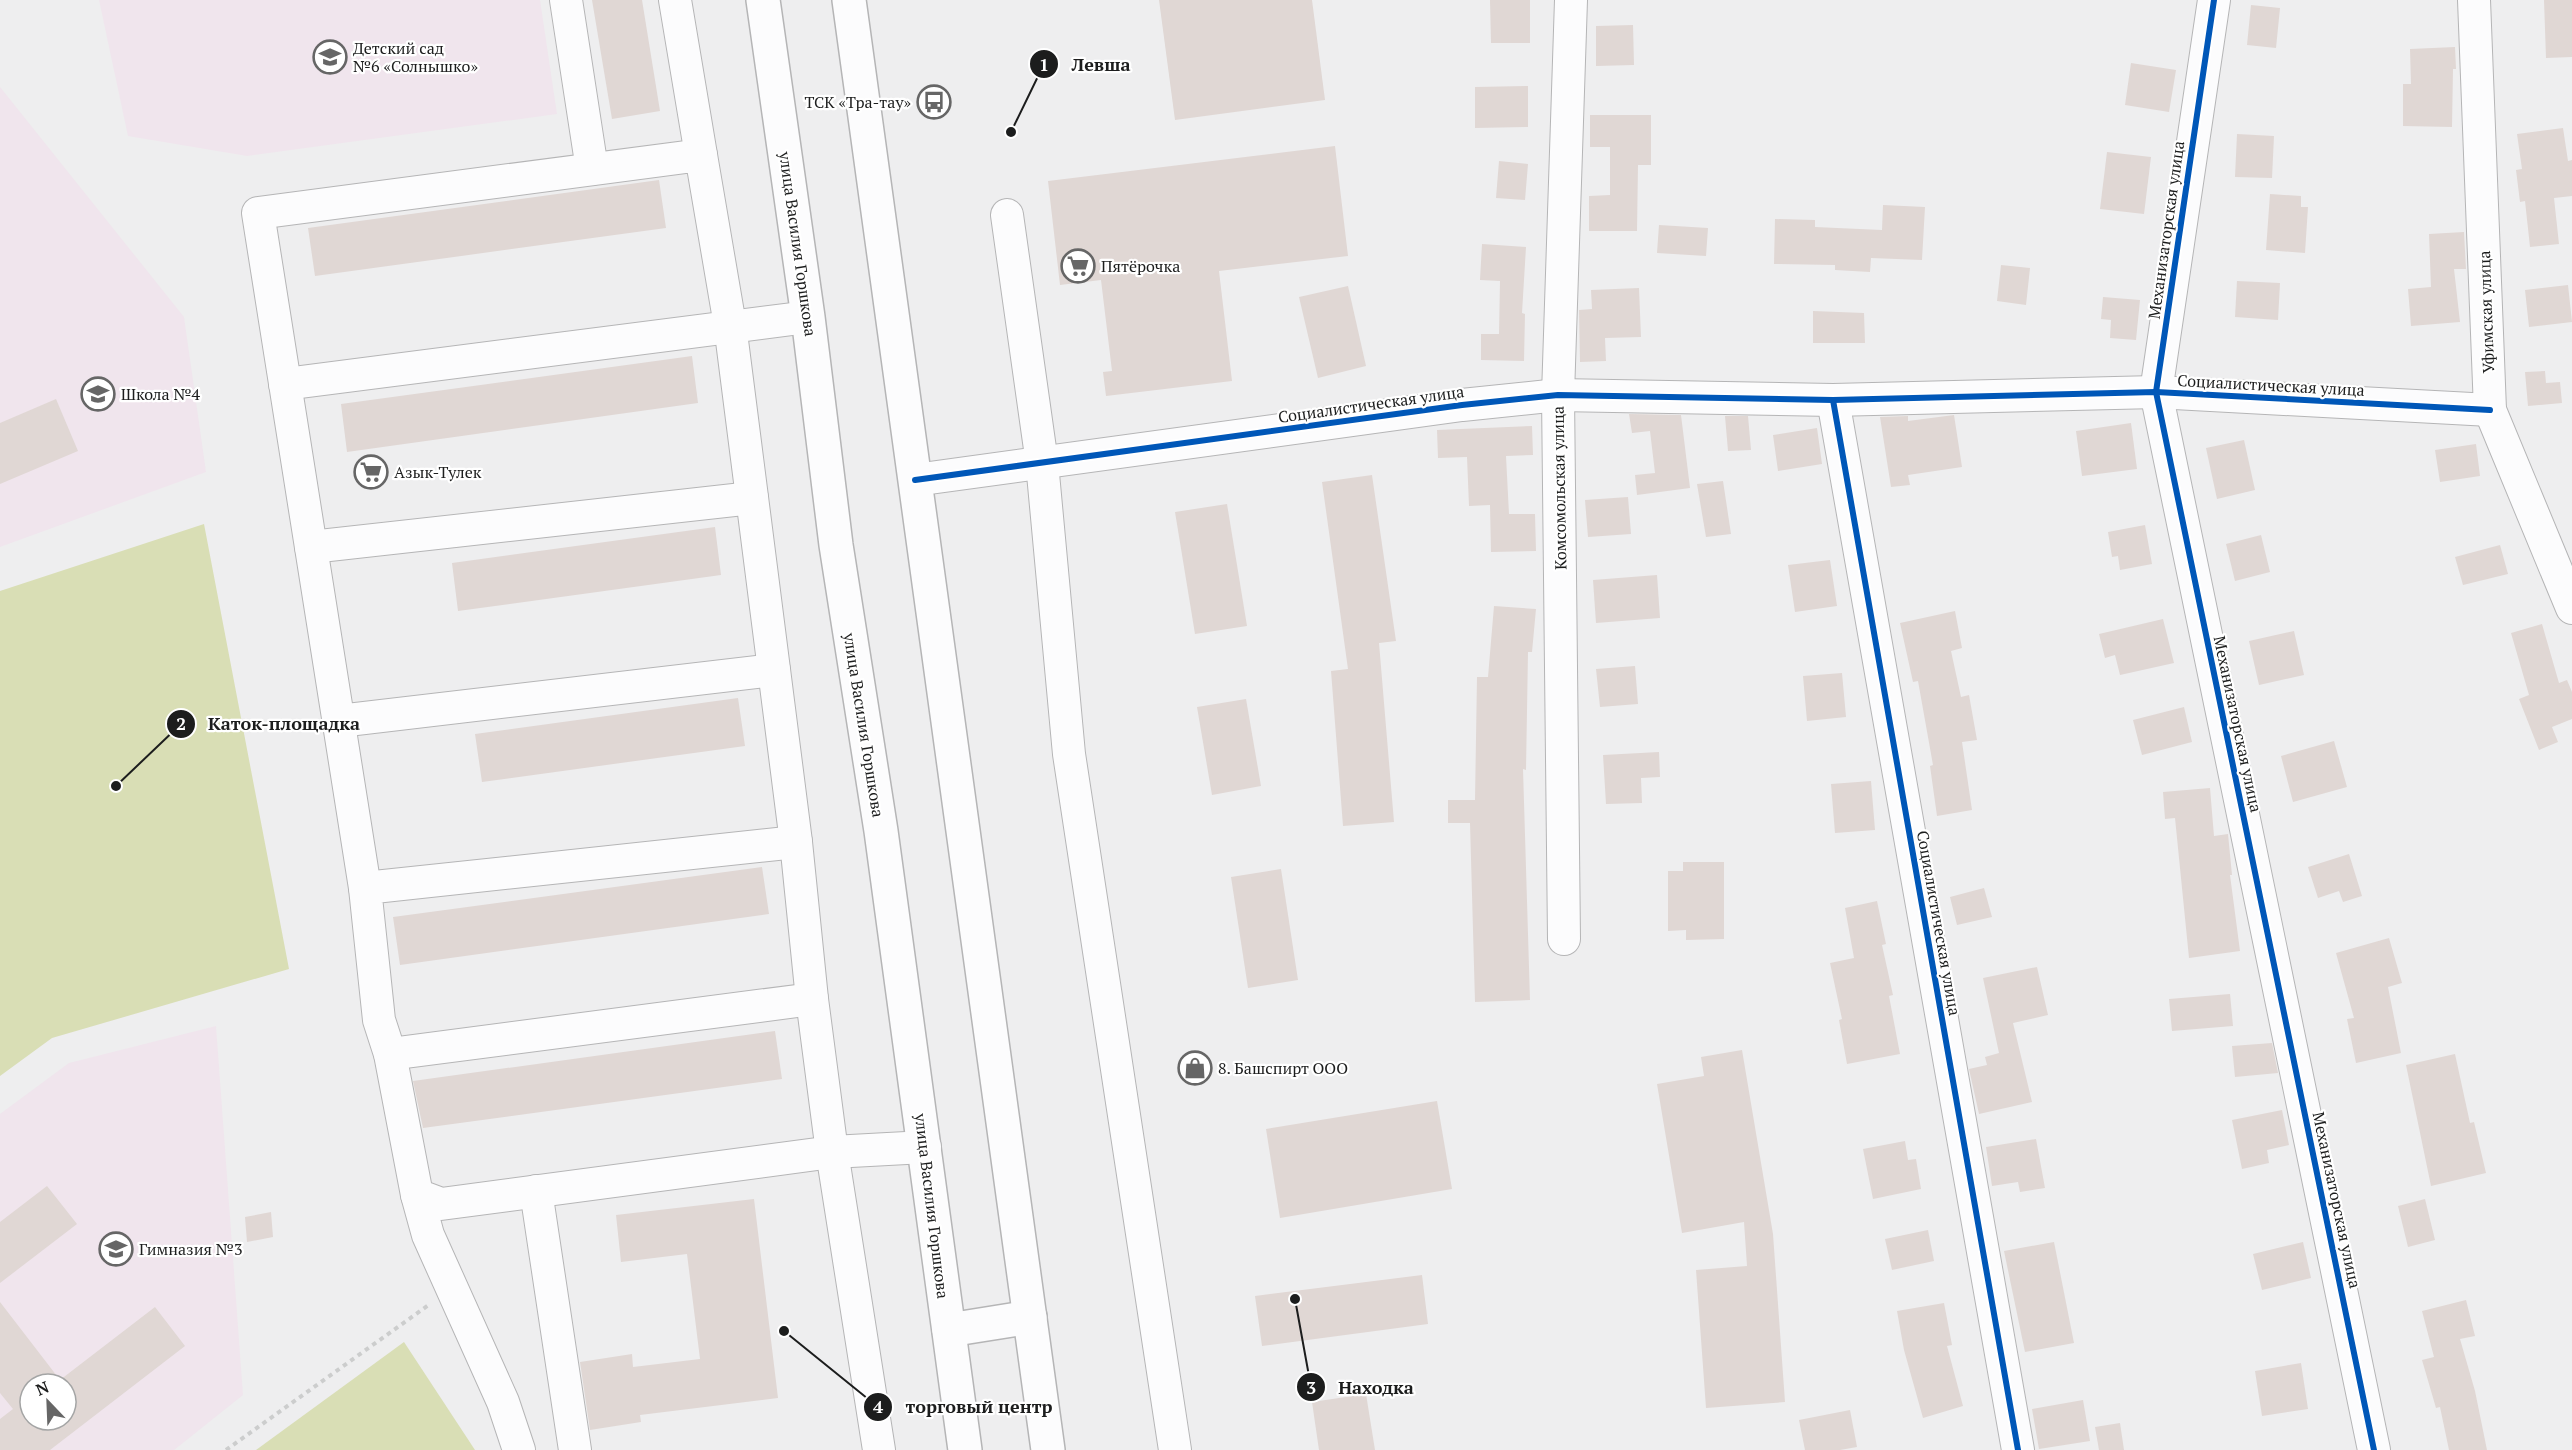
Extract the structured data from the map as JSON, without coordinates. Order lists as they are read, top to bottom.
{
  "streets": {
    "main road": ["улица Василия Горшкова"],
    "street": [
      "Механизаторская улица",
      "Уфимская улица",
      "Социалистическая улица",
      "Комсомольская улица"
    ]
  },
  "crossings": [
    ["Механизаторская улица", "Социалистическая улица"],
    ["Уфимская улица", "Социалистическая улица"],
    ["Социалистическая улица", "Комсомольская улица"]
  ],
  "places": {
    "school or university": ["Детский сад №6 «Солнышко»", "Школа №4", "Гимназия №3"],
    "bus stop": ["ТСК «Тра-тау»"],
    "other": [
      "Левша",
      "Каток-площадка",
      "Находка",
      "торговый центр"
    ],
    "supermarket": ["Пятёрочка", "Азык-Тулек"],
    "shop": ["8. Башспирт ООО"]
  },
  "north": "top left"
}
